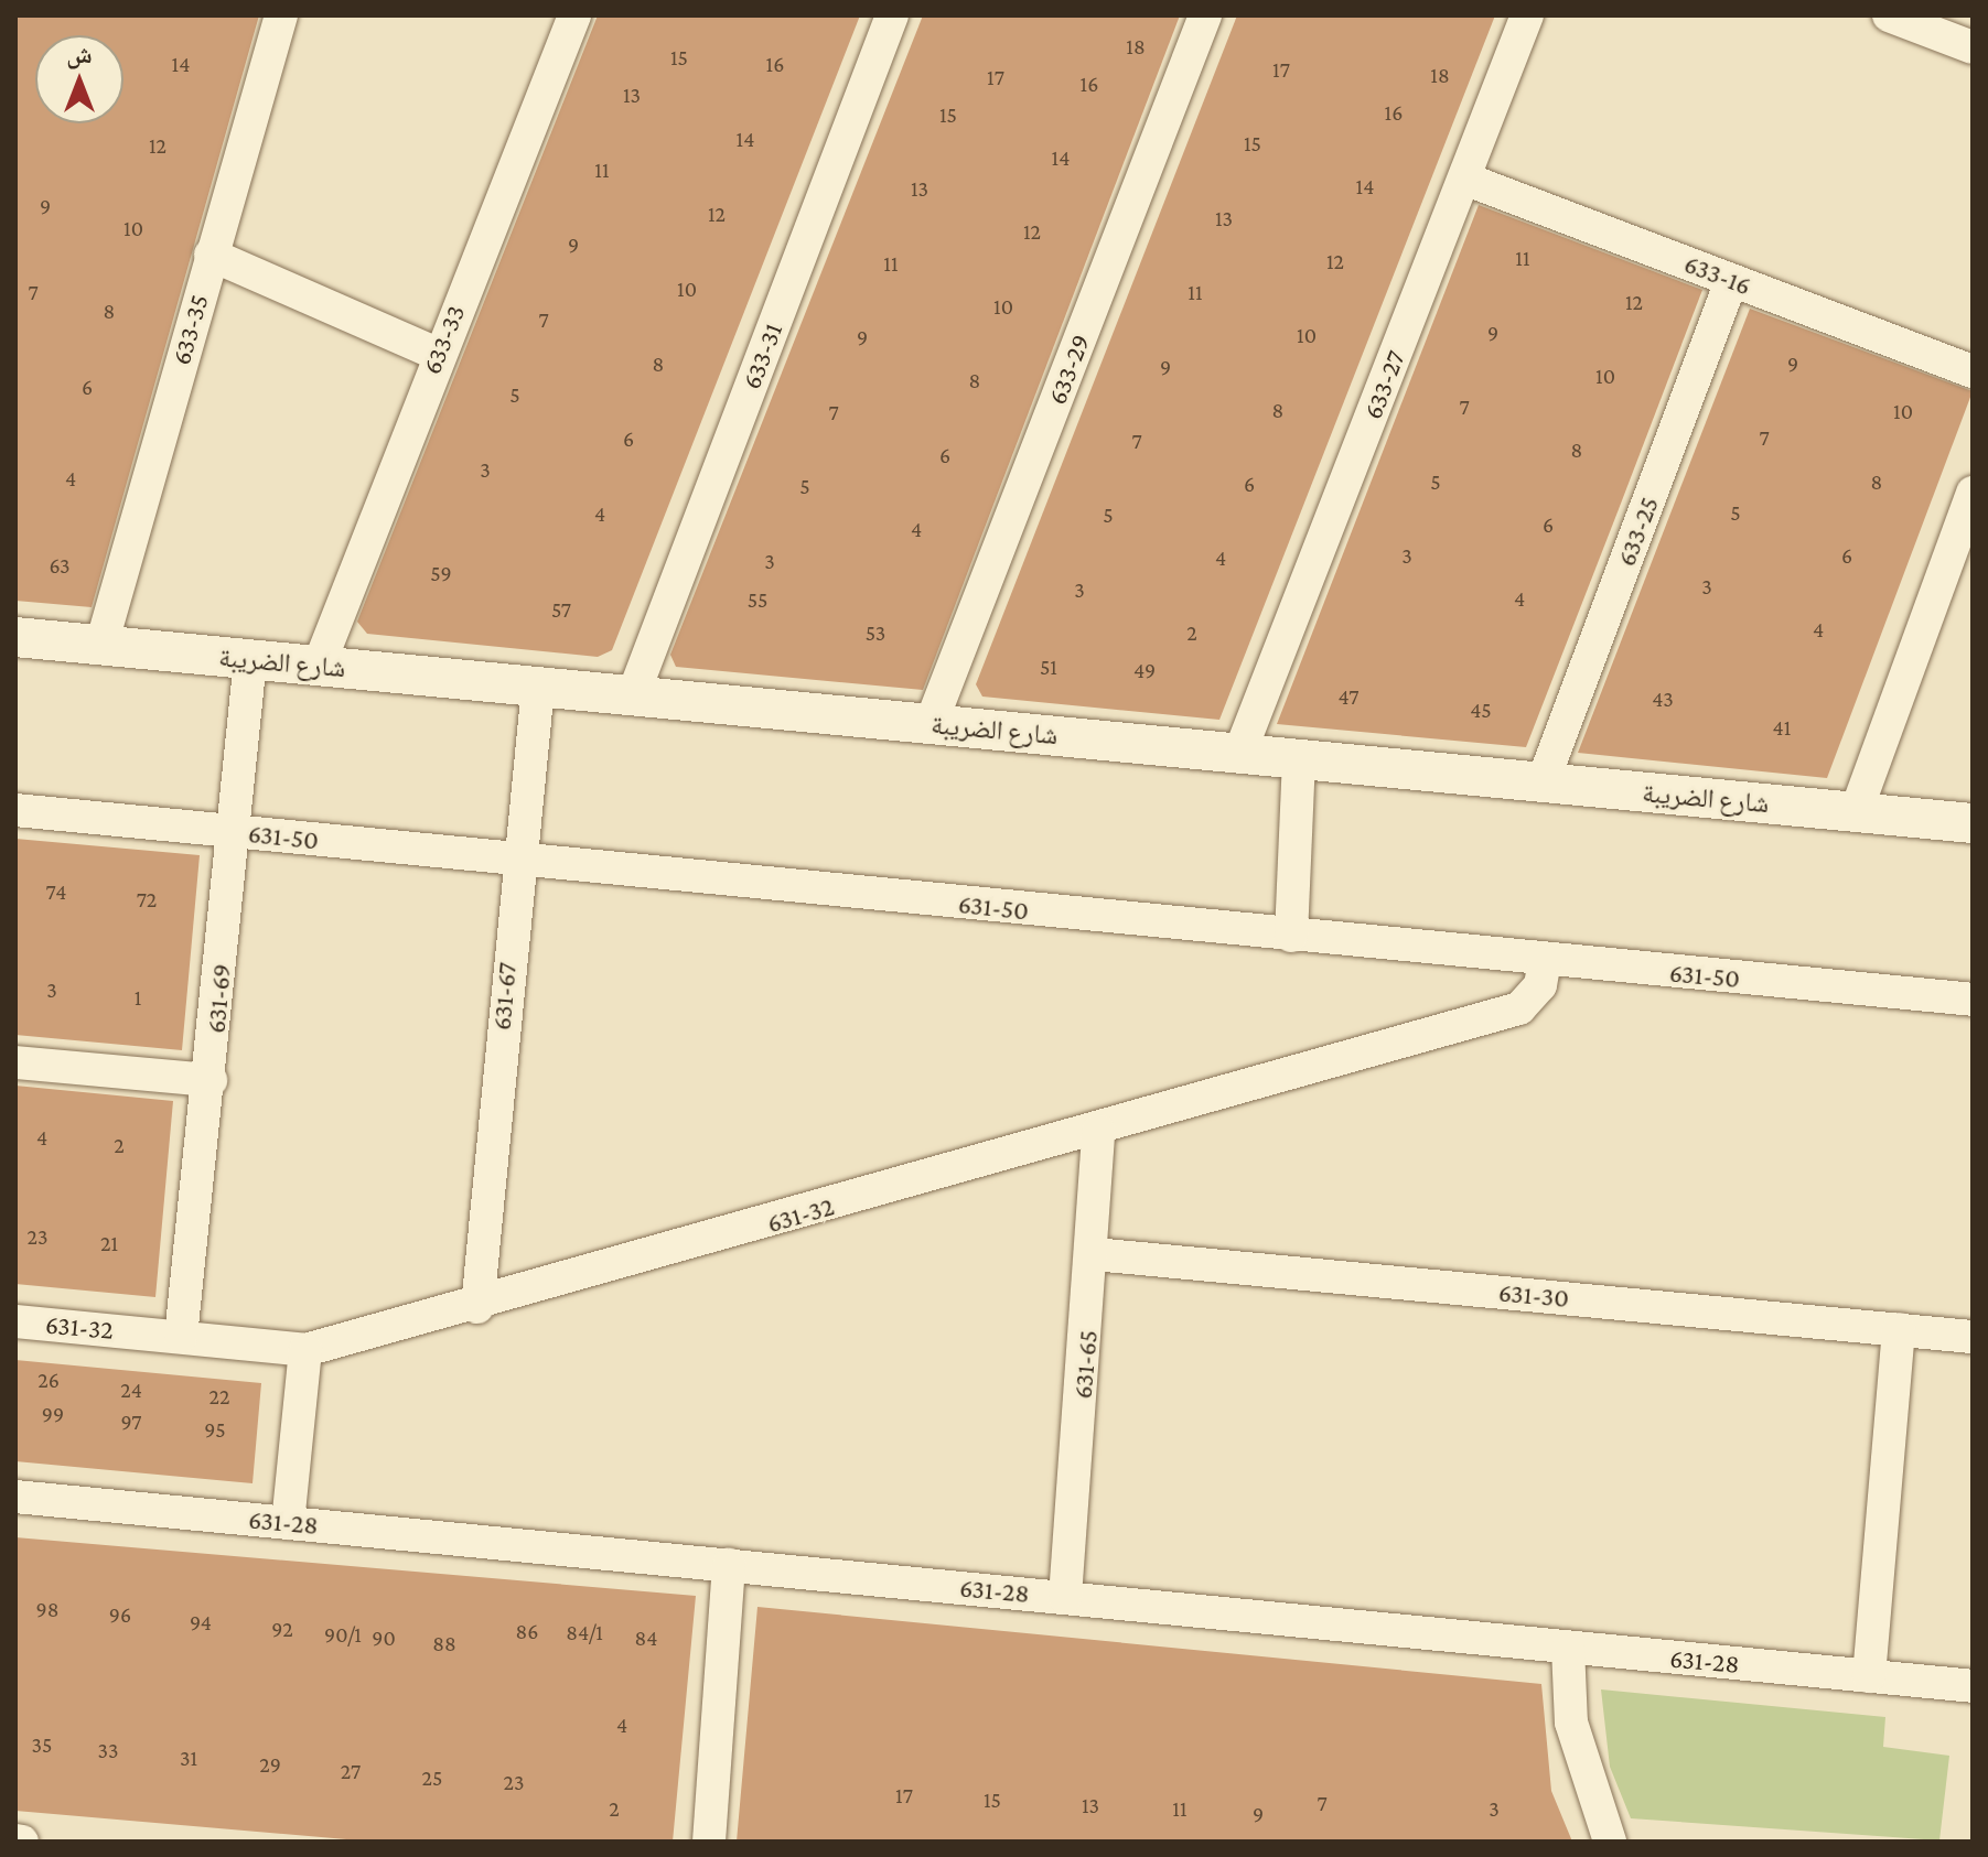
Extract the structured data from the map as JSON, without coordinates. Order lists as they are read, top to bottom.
{
  "streets": {
    "street": [
      "633-16",
      "633-35",
      "633-33",
      "633-31",
      "633-29",
      "633-27",
      "633-25",
      "شارع الضريبة",
      "631-50",
      "631-67",
      "631-69",
      "631-32",
      "631-30",
      "631-65",
      "631-28"
    ]
  },
  "crossings": [
    ["633-16", "633-27"],
    ["633-16", "633-25"],
    ["633-35", "شارع الضريبة"],
    ["633-33", "شارع الضريبة"],
    ["633-31", "شارع الضريبة"],
    ["633-29", "شارع الضريبة"],
    ["633-27", "شارع الضريبة"],
    ["633-25", "شارع الضريبة"],
    ["شارع الضريبة", "631-67"],
    ["شارع الضريبة", "631-69"],
    ["631-50", "631-67"],
    ["631-50", "631-69"],
    ["631-50", "631-32"],
    ["631-67", "631-32"],
    ["631-69", "631-32"],
    ["631-32", "631-65"],
    ["631-30", "631-65"],
    ["631-65", "631-28"]
  ],
  "house_numbers": [
    "18",
    "15",
    "14",
    "16",
    "17",
    "18",
    "17",
    "16",
    "13",
    "16",
    "15",
    "14",
    "15",
    "12",
    "14",
    "11",
    "14",
    "13",
    "9",
    "12",
    "13",
    "10",
    "12",
    "9",
    "11",
    "12",
    "11",
    "10",
    "7",
    "11",
    "12",
    "10",
    "8",
    "7",
    "9",
    "10",
    "9",
    "8",
    "9",
    "9",
    "10",
    "8",
    "6",
    "5",
    "7",
    "8",
    "10",
    "7",
    "7",
    "6",
    "7",
    "8",
    "6",
    "3",
    "4",
    "5",
    "8",
    "6",
    "5",
    "5",
    "4",
    "5",
    "6",
    "4",
    "3",
    "6",
    "4",
    "3",
    "63",
    "59",
    "3",
    "3",
    "4",
    "55",
    "57",
    "4",
    "53",
    "2",
    "51",
    "49",
    "47",
    "43",
    "45",
    "41",
    "74",
    "72",
    "3",
    "1",
    "4",
    "2",
    "23",
    "21",
    "26",
    "24",
    "22",
    "99",
    "97",
    "95",
    "98",
    "96",
    "94",
    "92",
    "86",
    "84/1",
    "90/1",
    "90",
    "84",
    "88",
    "4",
    "35",
    "33",
    "31",
    "29",
    "27",
    "25",
    "23",
    "17",
    "15",
    "7",
    "13",
    "2",
    "11",
    "3",
    "9"
  ],
  "north": "top"
}
